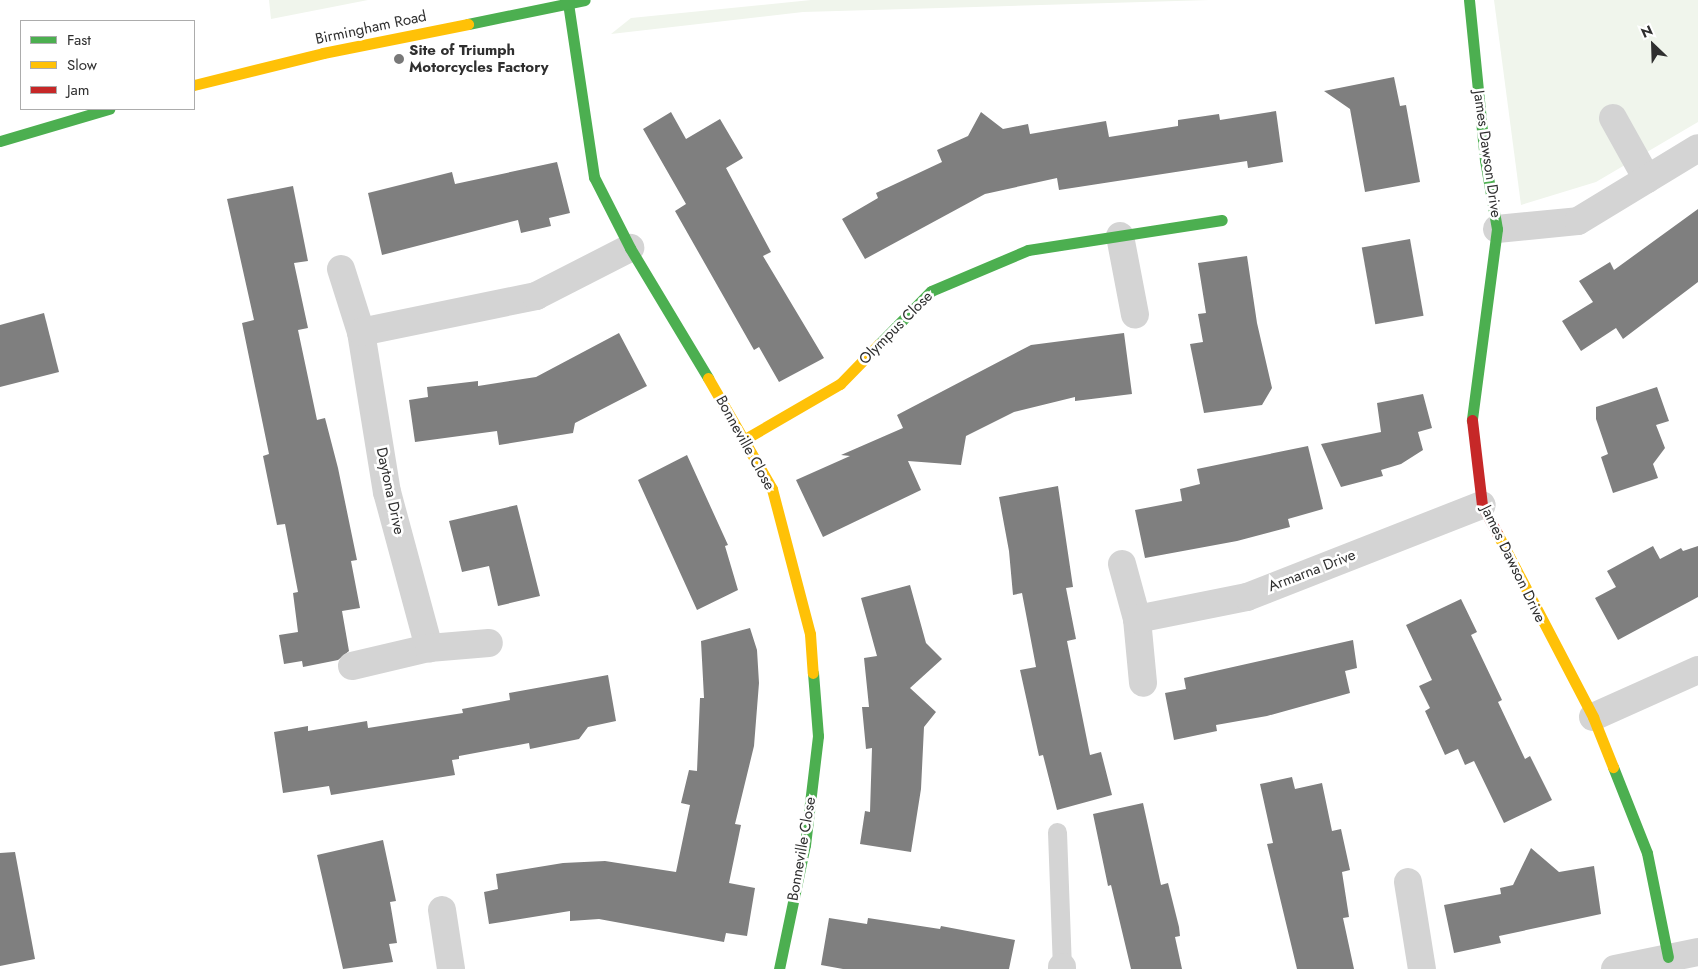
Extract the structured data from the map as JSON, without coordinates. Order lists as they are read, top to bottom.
{
  "streets": {
    "street": [
      "Birmingham Road",
      "James Dawson Drive",
      "Olympus Close",
      "Bonneville Close",
      "Daytona Drive",
      "Armarna Drive"
    ]
  },
  "crossings": [
    ["Birmingham Road", "Bonneville Close"],
    ["James Dawson Drive", "Armarna Drive"],
    ["Olympus Close", "Bonneville Close"]
  ],
  "places": ["Site of Triumph Motorcycles Factory"],
  "legend": ["Fast", "Slow", "Jam"],
  "north": "top left"
}
